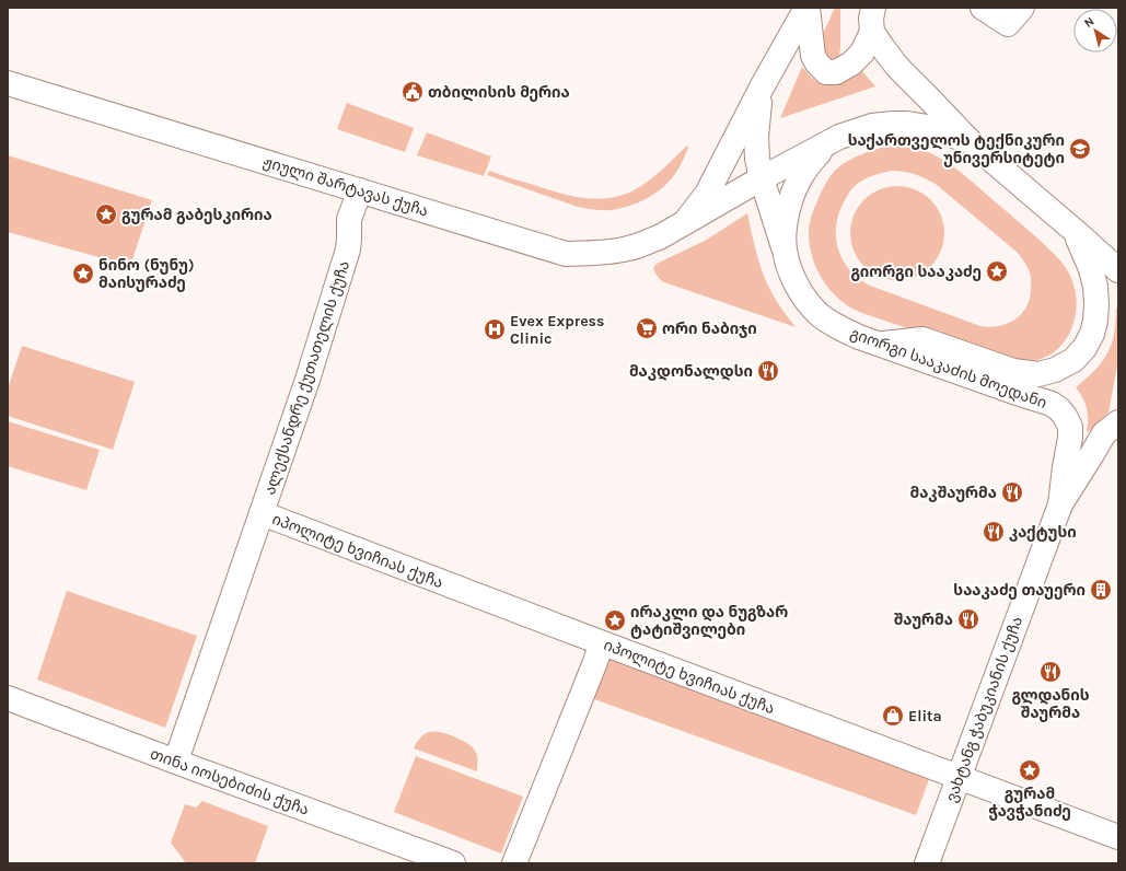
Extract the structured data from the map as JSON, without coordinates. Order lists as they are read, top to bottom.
{
  "streets": {
    "main road": [
      "ჟიული შარტავას ქუჩა",
      "გიორგი სააკაძის მოედანი",
      "ალექსანდრე ქუთათელის ქუჩა",
      "იპოლიტე ხვიჩიას ქუჩა",
      "ვახტანგ ჭაბუკიანის ქუჩა",
      "თინა იოსებიძის ქუჩა"
    ]
  },
  "crossings": [
    ["ჟიული შარტავას ქუჩა", "გიორგი სააკაძის მოედანი"],
    ["ჟიული შარტავას ქუჩა", "ალექსანდრე ქუთათელის ქუჩა"],
    ["გიორგი სააკაძის მოედანი", "ვახტანგ ჭაბუკიანის ქუჩა"],
    ["ალექსანდრე ქუთათელის ქუჩა", "იპოლიტე ხვიჩიას ქუჩა"],
    ["ალექსანდრე ქუთათელის ქუჩა", "თინა იოსებიძის ქუჩა"],
    ["იპოლიტე ხვიჩიას ქუჩა", "ვახტანგ ჭაბუკიანის ქუჩა"]
  ],
  "places": {
    "public building": ["თბილისის მერია"],
    "school or university": ["საქართველოს ტექნიკური უნივერსიტეტი"],
    "place": [
      "გურამ გაბესკირია",
      "გიორგი სააკაძე",
      "ნინო (ნუნუ) მაისურაძე",
      "ირაკლი და ნუგზარ ტატიშვილები",
      "გურამ ჭავჭანიძე"
    ],
    "supermarket": ["ორი ნაბიჯი"],
    "hospital": ["Evex Express Clinic"],
    "restaurant": [
      "მაკდონალდსი",
      "მაკშაურმა",
      "კაქტუსი",
      "შაურმა",
      "გლდანის შაურმა"
    ],
    "building": ["სააკაძე თაუერი"],
    "shop": ["Elita"]
  },
  "north": "top left"
}
